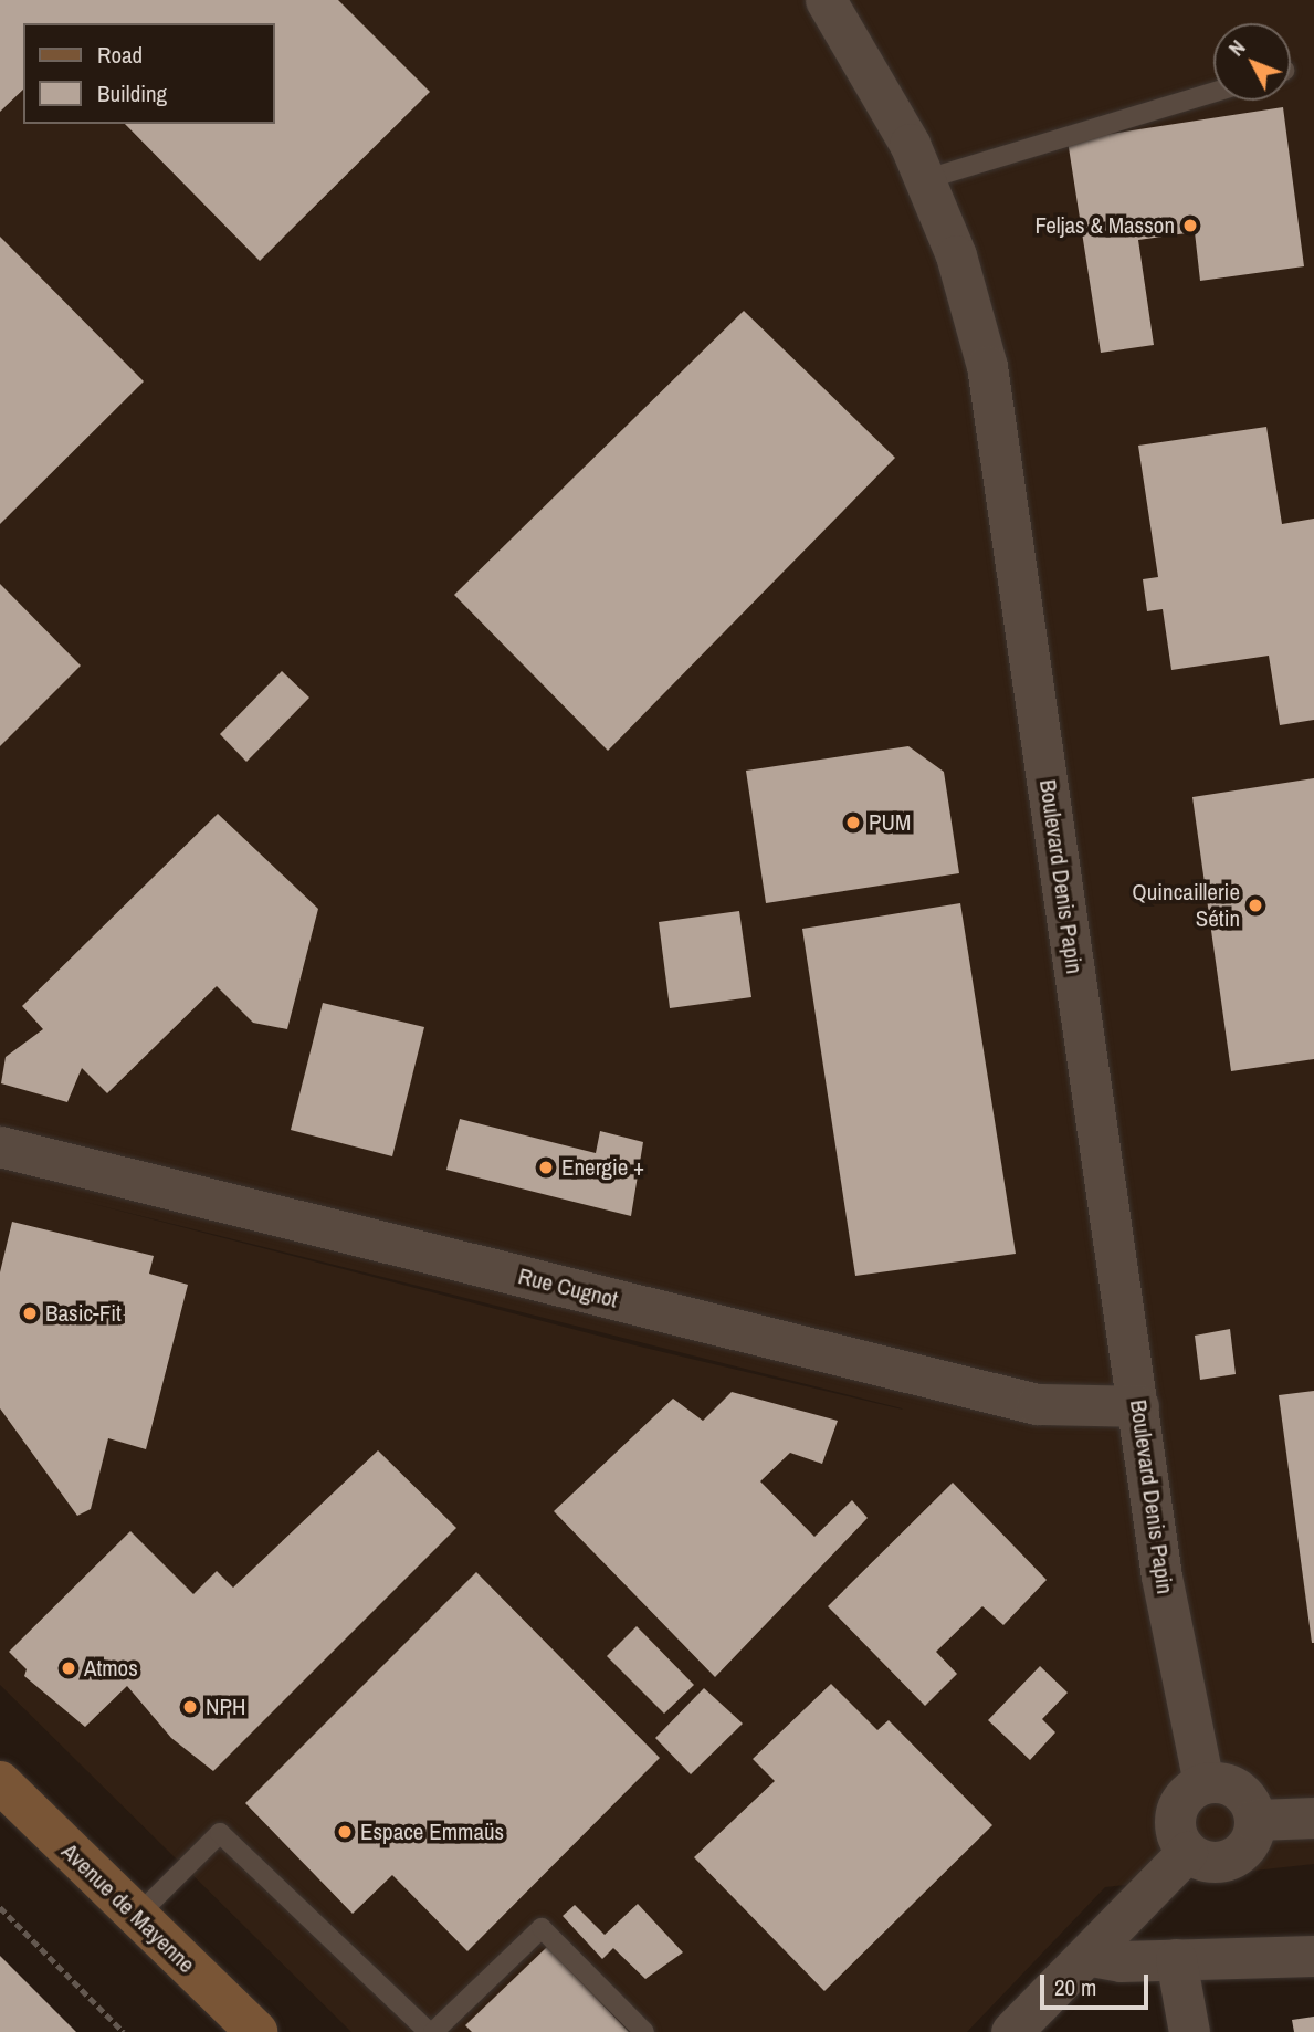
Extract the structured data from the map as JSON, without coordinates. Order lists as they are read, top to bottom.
{
  "streets": {
    "main road": ["Avenue de Mayenne"],
    "street": ["Boulevard Denis Papin", "Rue Cugnot"]
  },
  "crossings": [
    ["Boulevard Denis Papin", "Rue Cugnot"]
  ],
  "places": [
    "Feljas & Masson",
    "PUM",
    "Quincaillerie Sétin",
    "Energie +",
    "Basic-Fit",
    "Atmos",
    "NPH",
    "Espace Emmaüs"
  ],
  "legend": ["Road", "Building"],
  "scale_bar": "20 m",
  "north": "top left"
}
